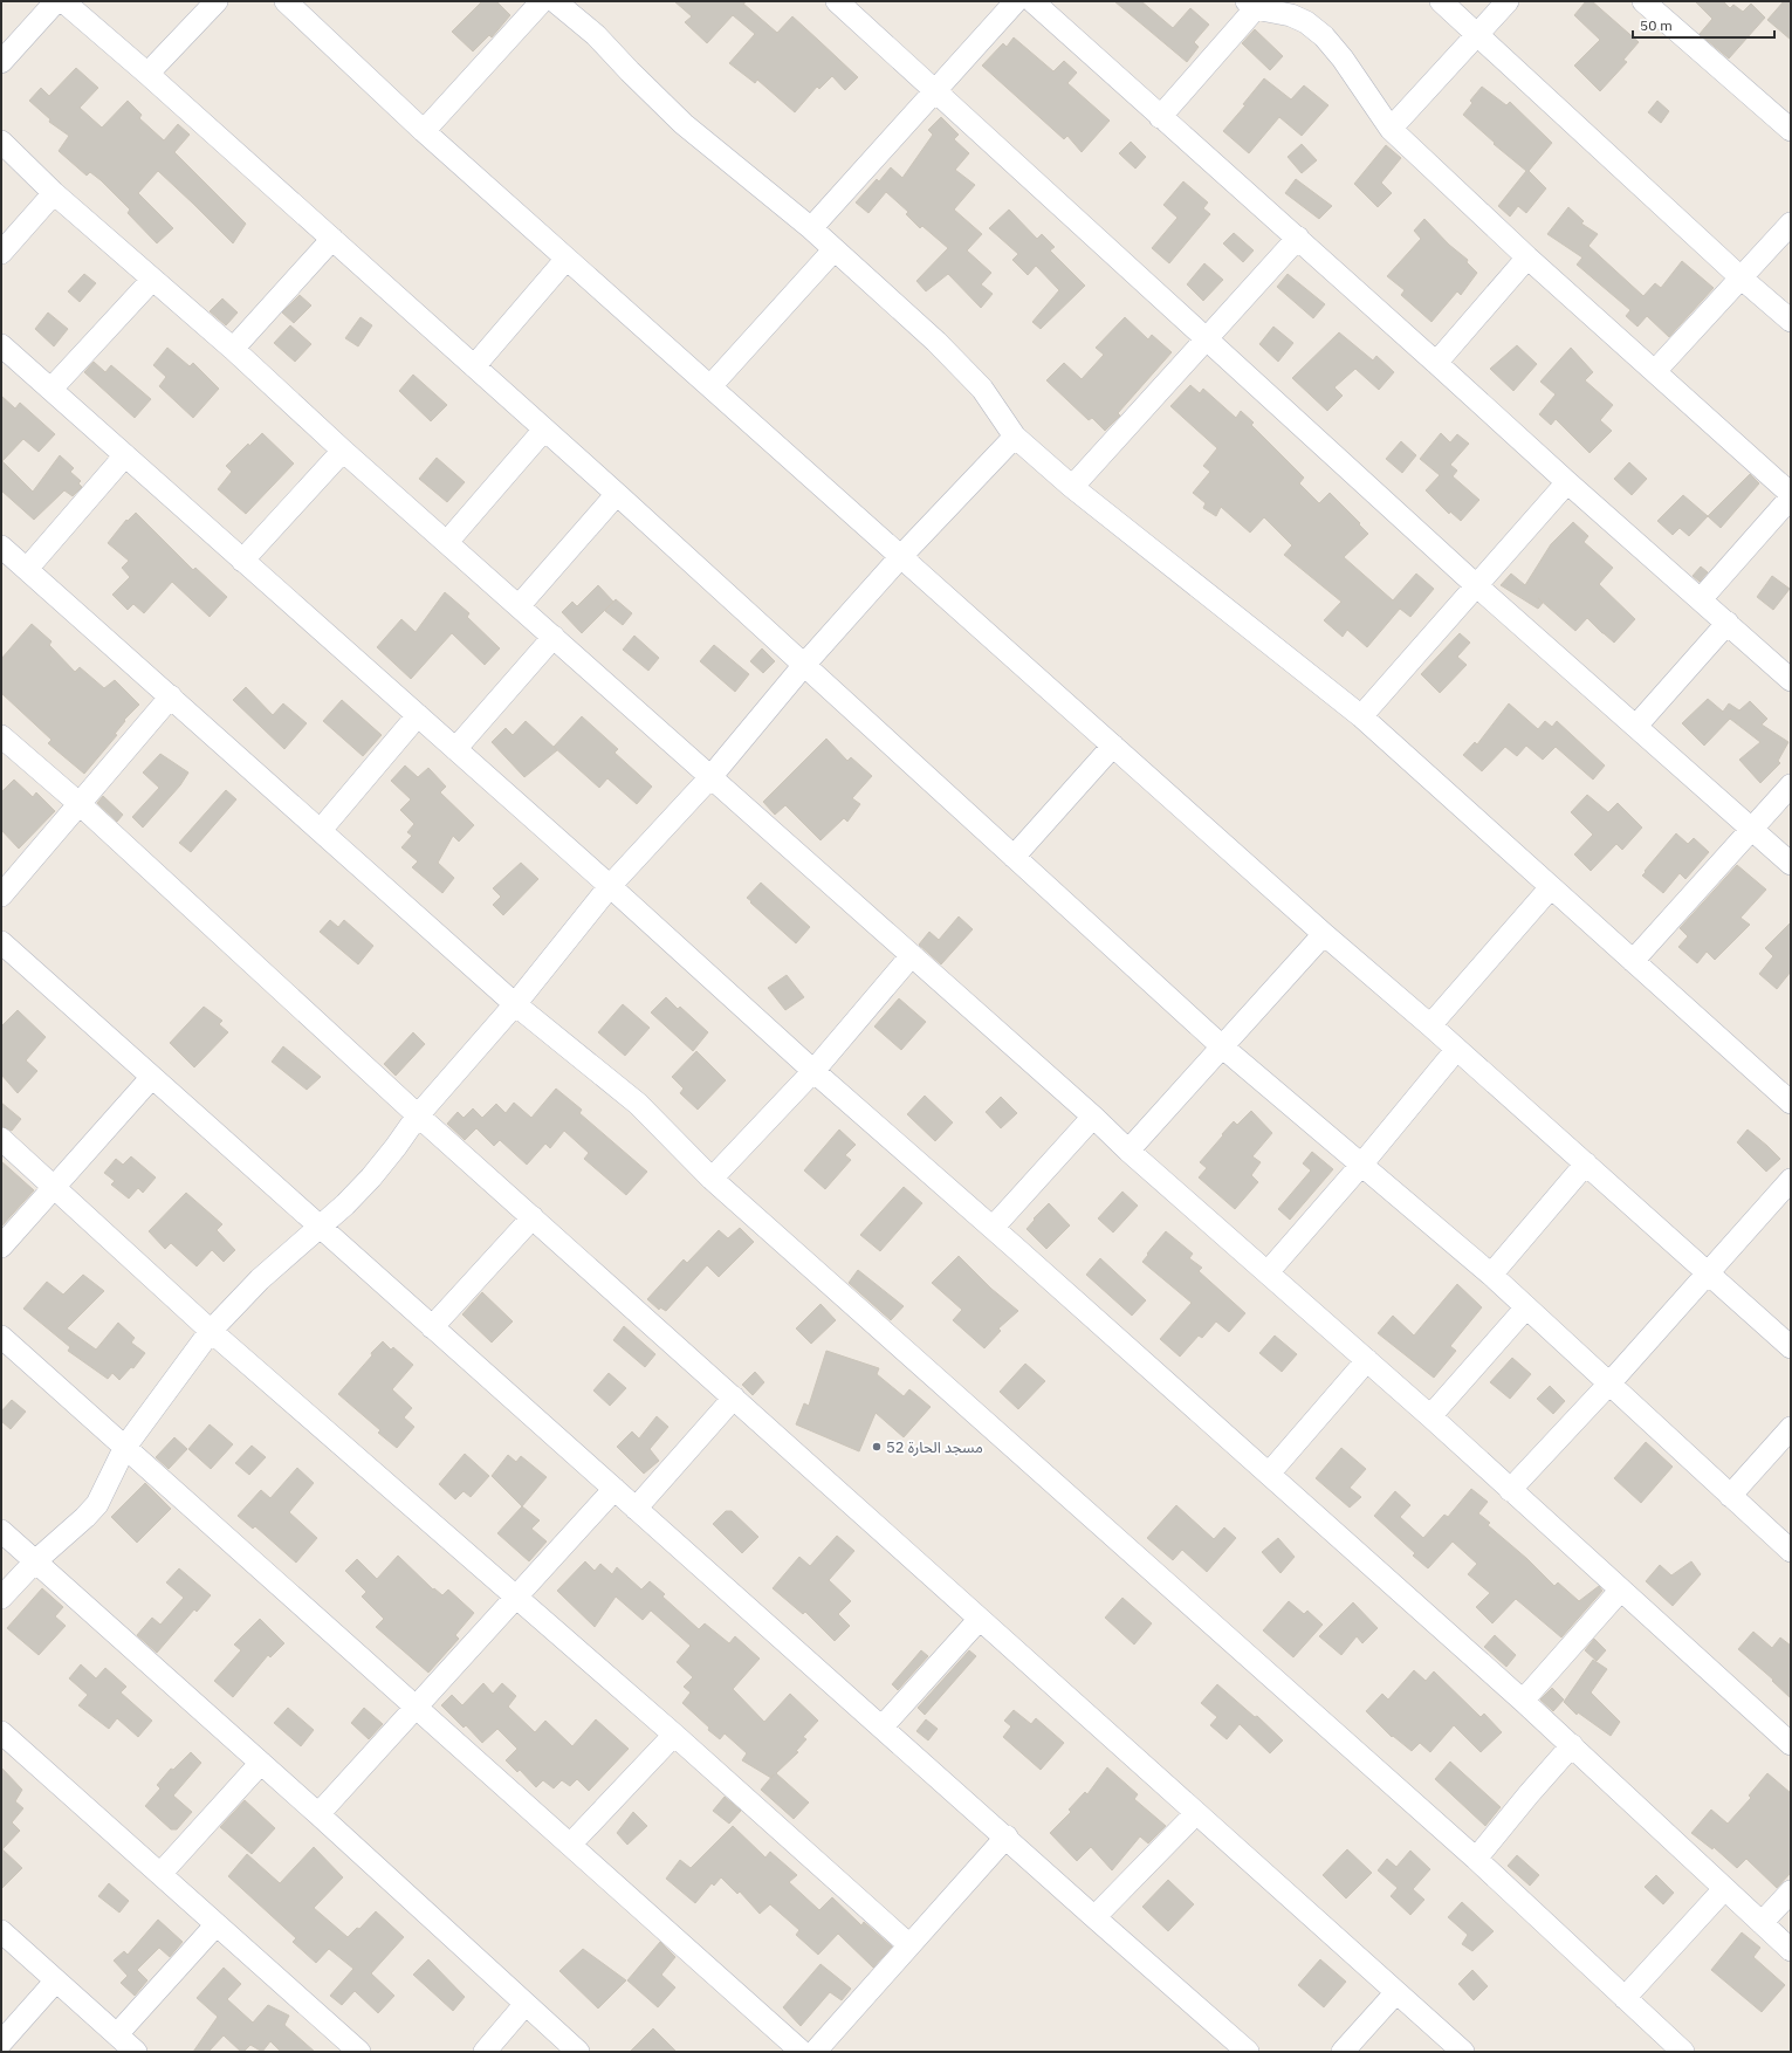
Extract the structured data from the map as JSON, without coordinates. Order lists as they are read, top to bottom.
{
  "places": ["مسجد الحارة 52"],
  "scale_bar": "50 m"
}
